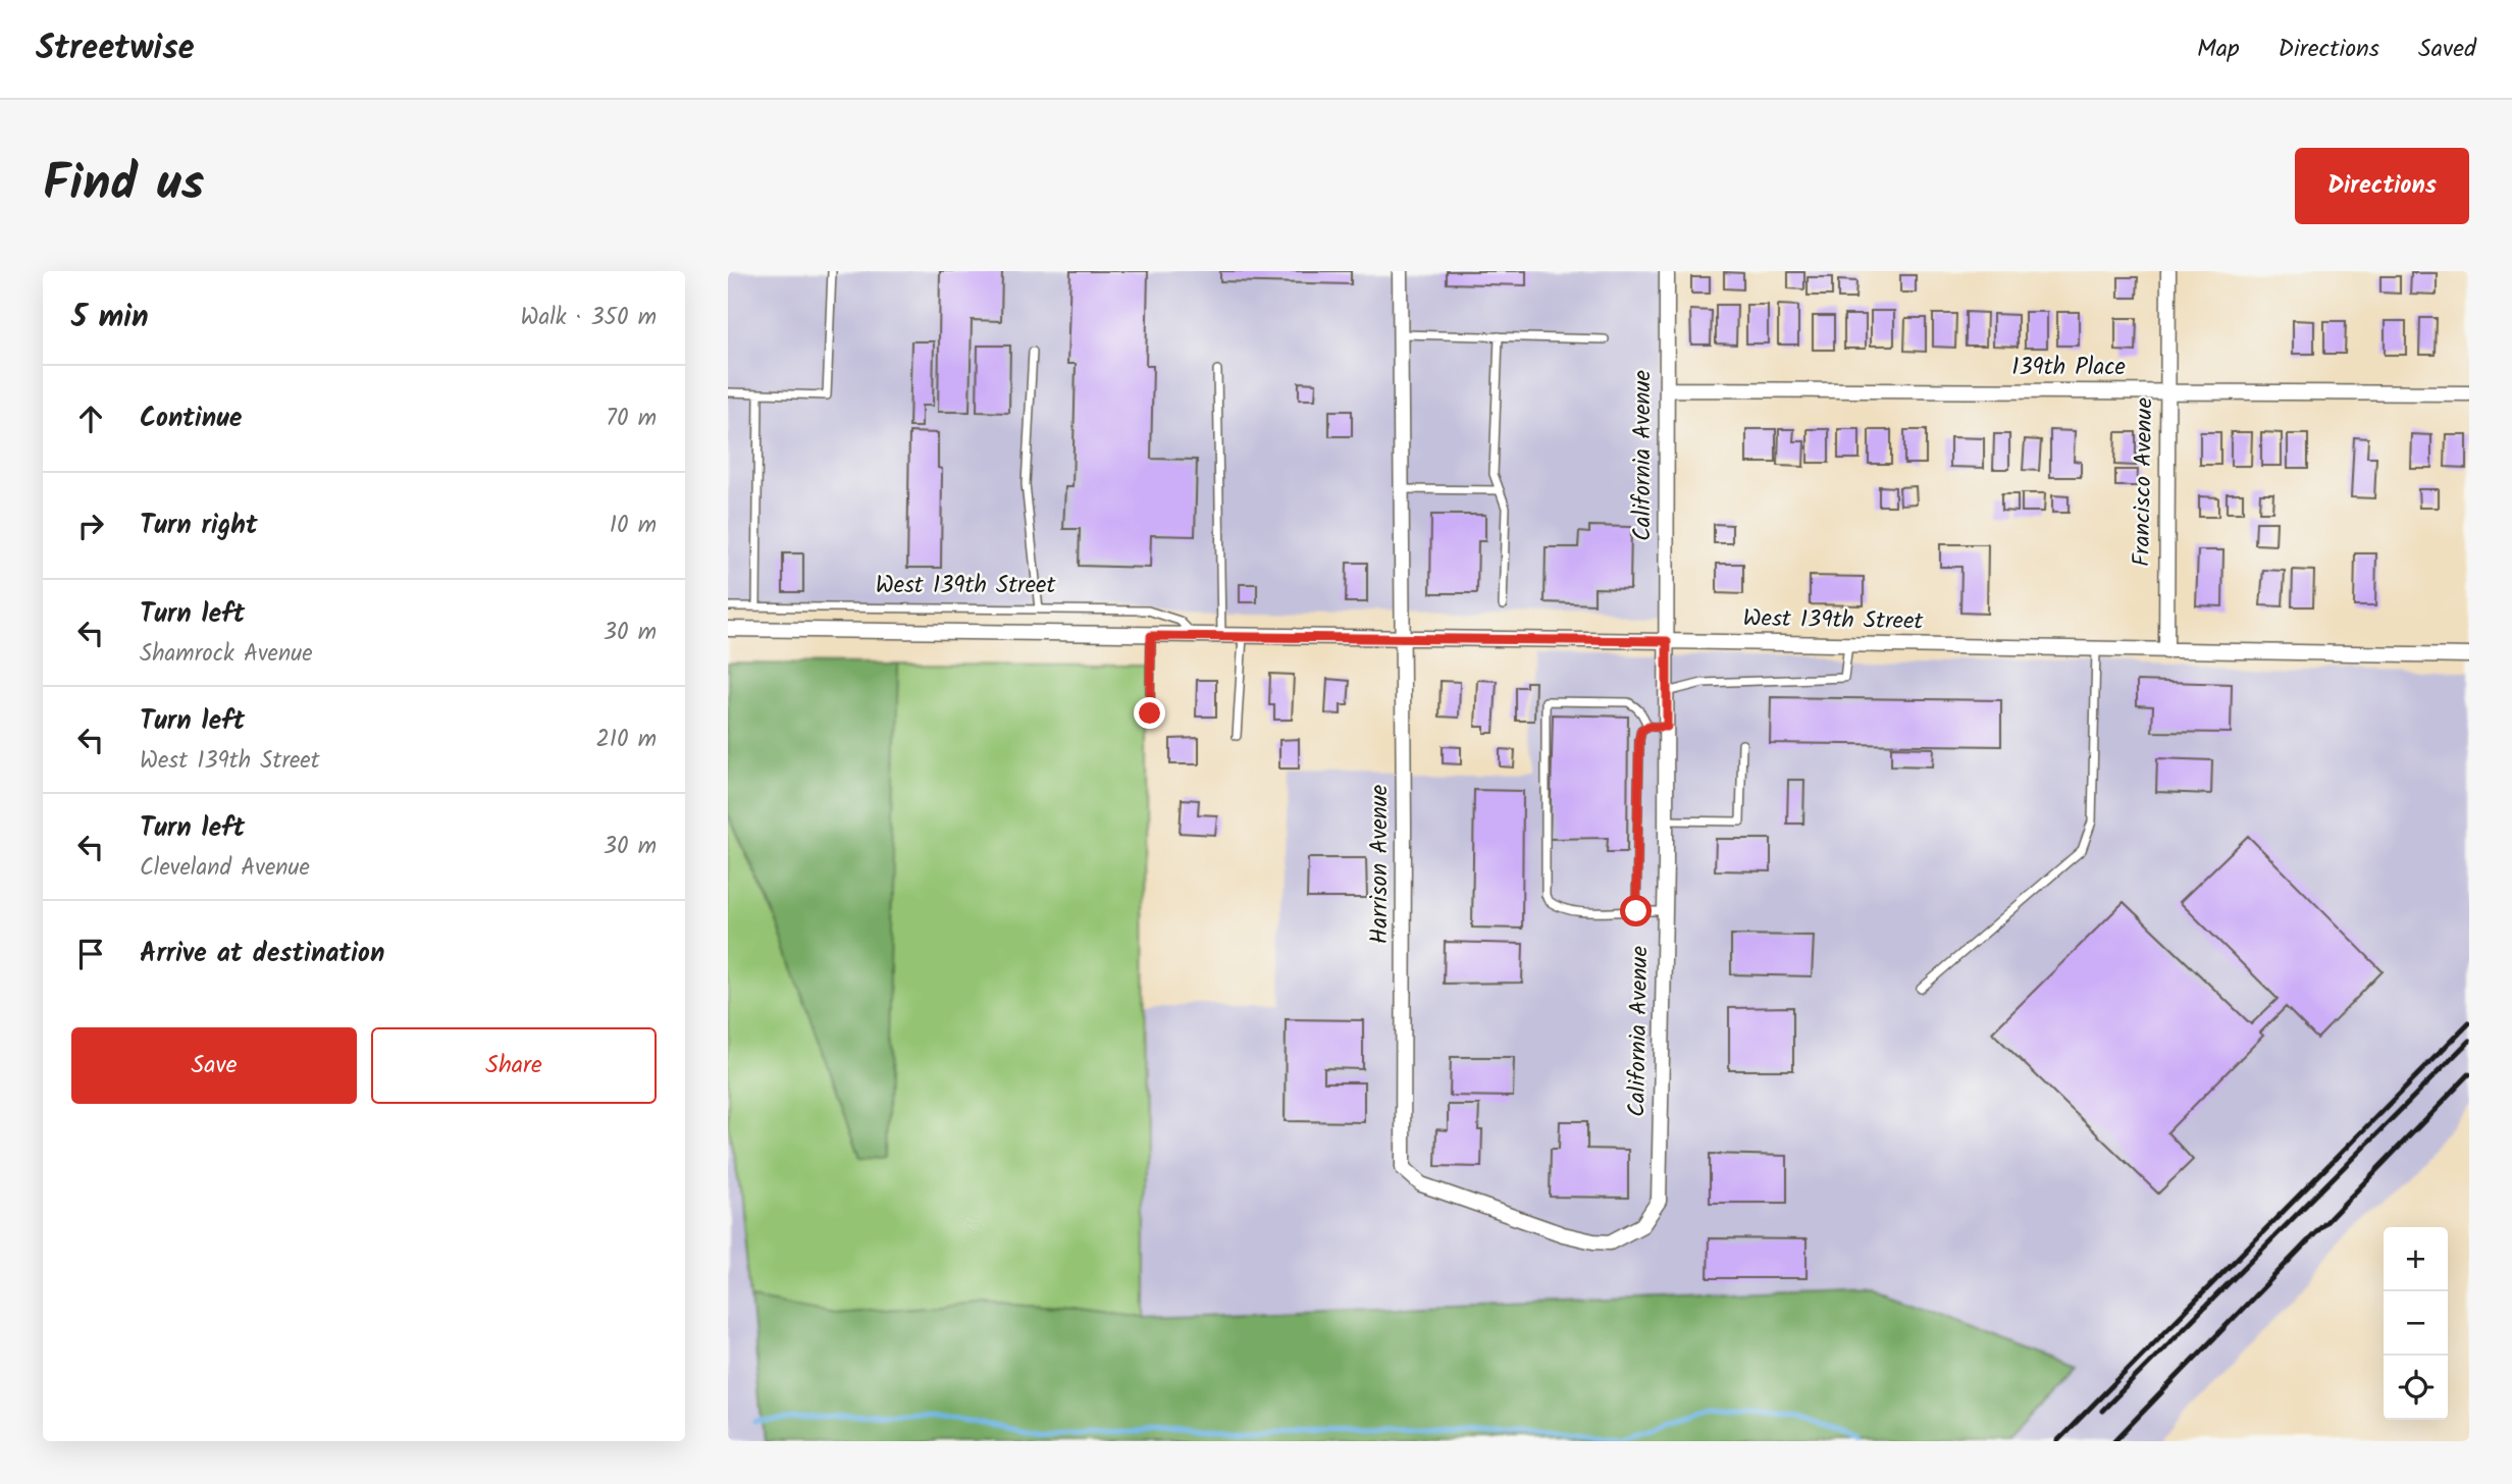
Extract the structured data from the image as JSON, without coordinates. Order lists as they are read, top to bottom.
{
  "streets": {
    "street": [
      "139th Place",
      "California Avenue",
      "Francisco Avenue",
      "West 139th Street",
      "Harrison Avenue"
    ]
  },
  "crossings": [
    ["139th Place", "California Avenue"],
    ["139th Place", "Francisco Avenue"],
    ["California Avenue", "West 139th Street"],
    ["California Avenue", "Harrison Avenue"],
    ["Francisco Avenue", "West 139th Street"],
    ["West 139th Street", "Harrison Avenue"]
  ],
  "page": {
    "header": "Streetwise",
    "nav": ["Map", "Directions", "Saved"],
    "title": "Find us",
    "buttons": [
      "Directions",
      ["Save", "Share"]
    ],
    "heading": ["5 min", "Walk · 350 m"],
    "list": [
      ["Continue", "70 m"],
      ["Turn right", "10 m"],
      ["Turn left", "Shamrock Avenue", "30 m"],
      ["Turn left", "West 139th Street", "210 m"],
      ["Turn left", "Cleveland Avenue", "30 m"],
      "Arrive at destination"
    ],
    "map_buttons": ["+", "−"]
  }
}
